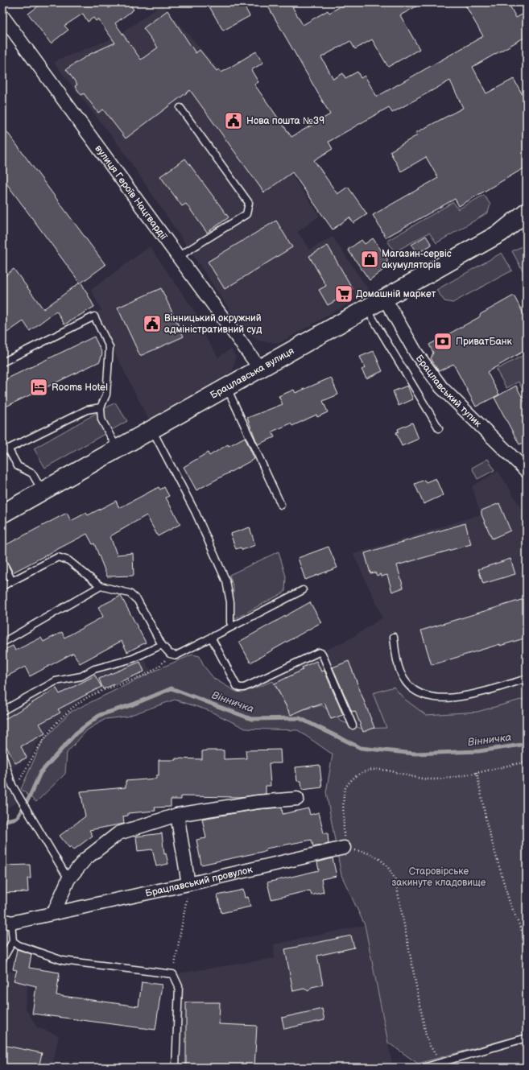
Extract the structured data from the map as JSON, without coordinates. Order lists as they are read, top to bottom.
{
  "streets": {
    "main road": ["Брацлавська вулиця"],
    "street": ["вулиця Героїв Нацгвардії", "Брацлавський тупик", "Брацлавський провулок"]
  },
  "crossings": [
    ["вулиця Героїв Нацгвардії", "Брацлавська вулиця"],
    ["Брацлавська вулиця", "Брацлавський тупик"]
  ],
  "water": ["Вінничка"],
  "parks": ["Старовірське закинуте кладовище"],
  "places": {
    "public building": ["Нова пошта №39", "Вінницький окружний адміністративний суд"],
    "shop": ["Магазин-сервіс акумуляторів"],
    "supermarket": ["Домашній маркет"],
    "bank": ["ПриватБанк"],
    "hotel": ["Rooms Hotel"]
  }
}
